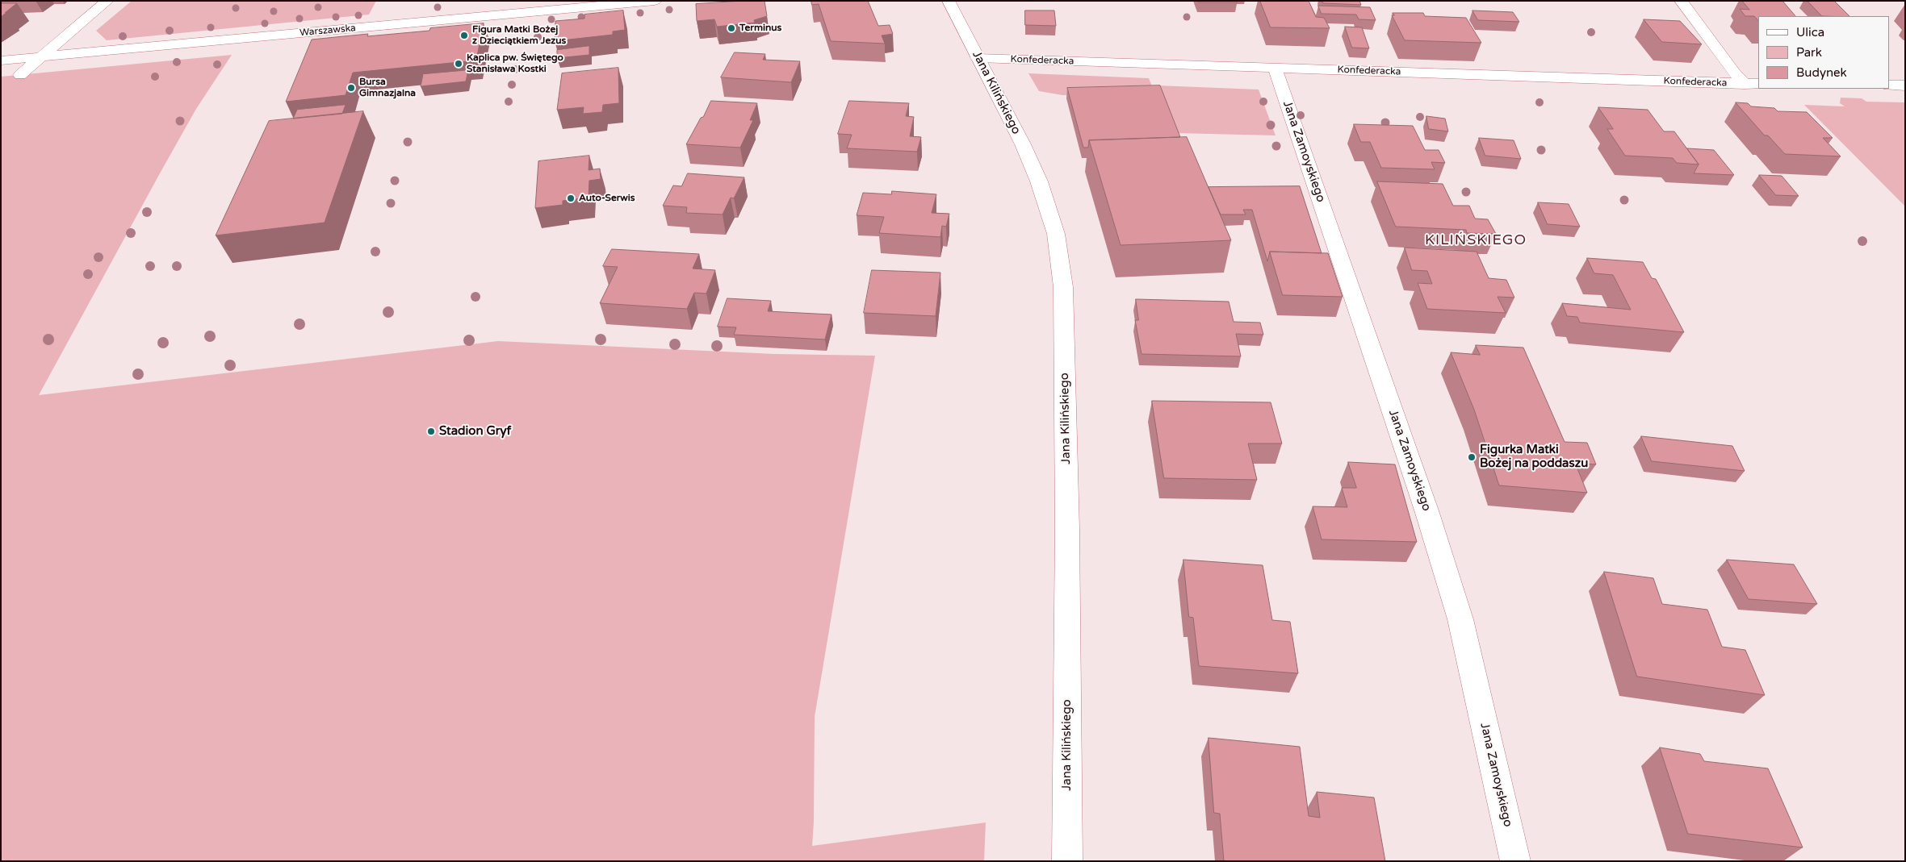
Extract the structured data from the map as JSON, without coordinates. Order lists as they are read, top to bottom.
{
  "streets": {
    "street": [
      "Warszawska",
      "Konfederacka",
      "Jana Kilińskiego",
      "Jana Zamoyskiego"
    ]
  },
  "crossings": [
    ["Konfederacka", "Jana Kilińskiego"],
    ["Konfederacka", "Jana Zamoyskiego"]
  ],
  "districts": ["KILIŃSKIEGO"],
  "places": [
    "Terminus",
    "Figura Matki Bożej z Dzieciątkiem Jezus",
    "Kaplica pw. Świętego Stanisława Kostki",
    "Bursa Gimnazjalna",
    "Auto-Serwis",
    "Stadion Gryf",
    "Figurka Matki Bożej na poddaszu"
  ],
  "legend": ["Ulica", "Park", "Budynek"]
}
